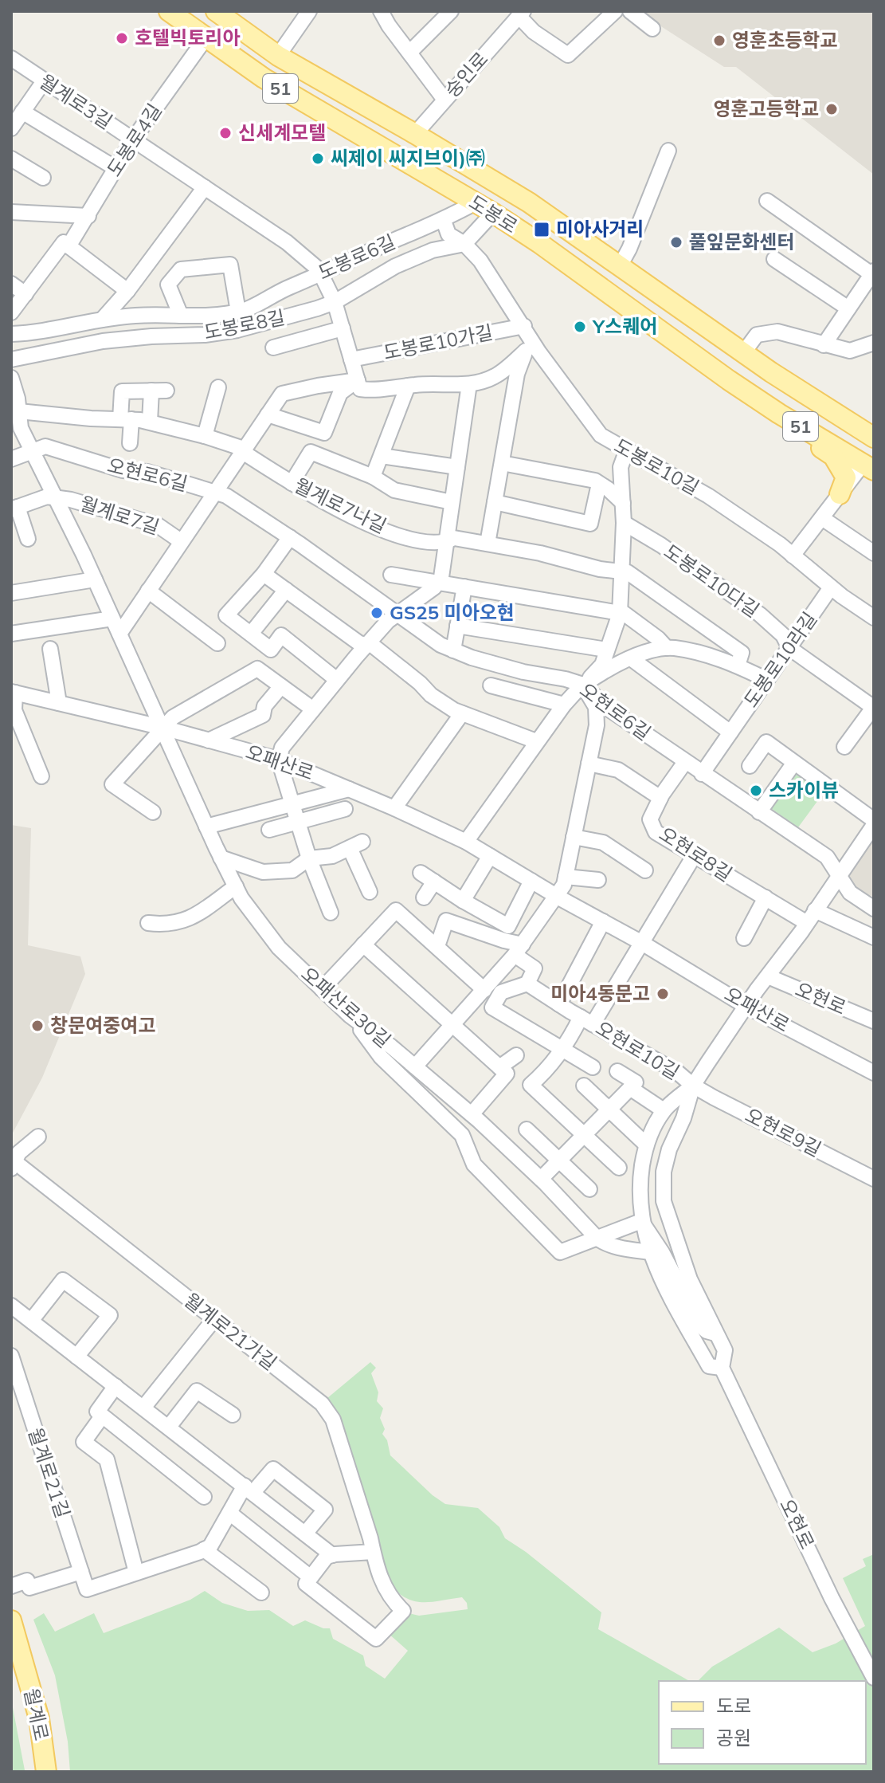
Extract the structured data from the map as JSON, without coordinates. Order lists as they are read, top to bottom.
{
  "streets": {
    "main road": ["51", "도봉로", "월계로"],
    "street": [
      "숭인로",
      "월계로3길",
      "도봉로4길",
      "도봉로6길",
      "도봉로8길",
      "도봉로10가길",
      "도봉로10길",
      "오현로6길",
      "월계로7나길",
      "월계로7길",
      "도봉로10다길",
      "도봉로10라길",
      "오패산로",
      "오현로8길",
      "오현로",
      "오패산로30길",
      "오현로10길",
      "오현로9길",
      "월계로21가길",
      "월계로21길"
    ]
  },
  "crossings": [
    ["숭인로", "도봉로"],
    ["월계로3길", "도봉로4길"],
    ["월계로3길", "도봉로6길"],
    ["월계로3길", "도봉로8길"],
    ["월계로3길", "도봉로10가길"],
    ["도봉로4길", "도봉로"],
    ["도봉로", "도봉로6길"],
    ["도봉로6길", "도봉로10길"],
    ["도봉로8길", "도봉로10길"],
    ["도봉로10가길", "도봉로10길"],
    ["도봉로10길", "도봉로10라길"],
    ["오현로6길", "월계로7길"],
    ["오현로6길", "도봉로10라길"],
    ["오현로6길", "오현로8길"],
    ["오현로6길", "오현로"],
    ["월계로7나길", "도봉로10다길"],
    ["월계로7길", "오패산로"],
    ["월계로7길", "오패산로30길"],
    ["도봉로10다길", "도봉로10라길"],
    ["오패산로", "오현로"],
    ["오패산로", "오패산로30길"],
    ["오현로8길", "오현로"],
    ["오현로", "오현로10길"],
    ["오현로", "오현로9길"],
    ["오현로10길", "오현로9길"]
  ],
  "places": {
    "other": [
      "호텔빅토리아",
      "영훈초등학교",
      "영훈고등학교",
      "신세계모텔",
      "씨제이 씨지브이)㈜",
      "풀잎문화센터",
      "Y스퀘어",
      "GS25 미아오현",
      "스카이뷰",
      "미아4동문고",
      "창문여중여고"
    ],
    "transit": ["미아사거리"]
  },
  "legend": ["도로", "공원"]
}
